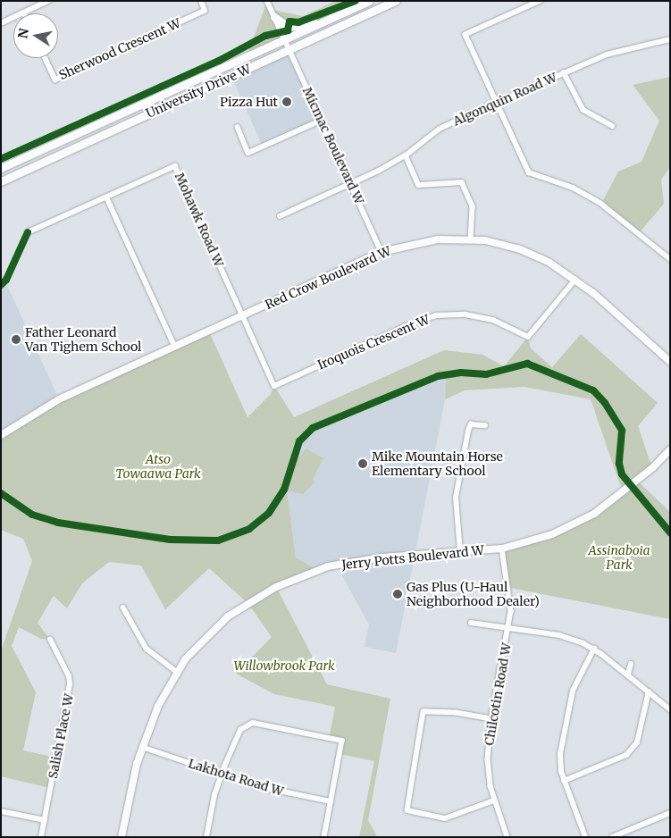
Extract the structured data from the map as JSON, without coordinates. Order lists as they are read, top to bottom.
{
  "streets": {
    "main road": ["University Drive W"],
    "street": [
      "Sherwood Crescent W",
      "Algonquin Road W",
      "Micmac Boulevard W",
      "Mohawk Road W",
      "Red Crow Boulevard W",
      "Iroquois Crescent W",
      "Jerry Potts Boulevard W",
      "Chilcotin Road W",
      "Salish Place W",
      "Lakhota Road W"
    ]
  },
  "crossings": [
    ["University Drive W", "Micmac Boulevard W"],
    ["Algonquin Road W", "Micmac Boulevard W"],
    ["Micmac Boulevard W", "Red Crow Boulevard W"],
    ["Mohawk Road W", "Red Crow Boulevard W"],
    ["Mohawk Road W", "Iroquois Crescent W"],
    ["Red Crow Boulevard W", "Iroquois Crescent W"],
    ["Jerry Potts Boulevard W", "Chilcotin Road W"],
    ["Jerry Potts Boulevard W", "Lakhota Road W"]
  ],
  "parks": ["Atso Towaawa Park", "Assinaboia Park", "Willowbrook Park"],
  "places": [
    "Pizza Hut",
    "Father Leonard Van Tighem School",
    "Mike Mountain Horse Elementary School",
    "Gas Plus (U-Haul Neighborhood Dealer)"
  ],
  "north": "left"
}
